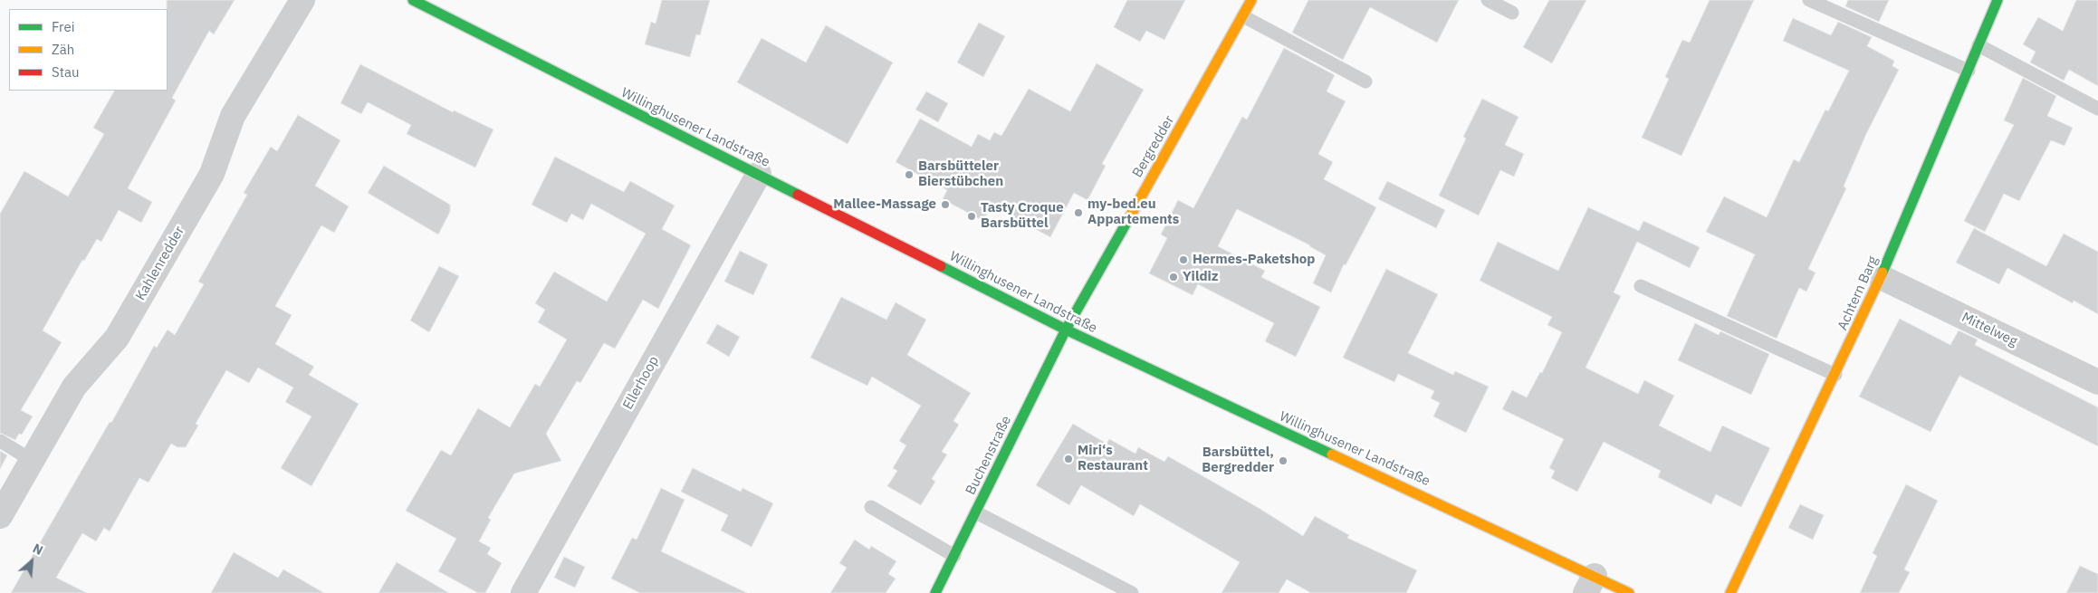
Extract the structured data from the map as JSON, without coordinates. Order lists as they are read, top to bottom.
{
  "streets": {
    "street": [
      "Willinghusener Landstraße",
      "Bergredder",
      "Kahlenredder",
      "Achtern Barg",
      "Mittelweg",
      "Ellerhoop",
      "Buchenstraße"
    ]
  },
  "crossings": [
    ["Willinghusener Landstraße", "Bergredder"],
    ["Willinghusener Landstraße", "Ellerhoop"],
    ["Willinghusener Landstraße", "Buchenstraße"],
    ["Bergredder", "Buchenstraße"],
    ["Achtern Barg", "Mittelweg"]
  ],
  "places": [
    "Barsbütteler Bierstübchen",
    "Mallee-Massage",
    "my-bed.eu Appartements",
    "Tasty Croque Barsbüttel",
    "Hermes-Paketshop",
    "Yildiz",
    "Miri‘s Restaurant",
    "Barsbüttel, Bergredder"
  ],
  "legend": ["Frei", "Zäh", "Stau"],
  "north": "top right"
}
